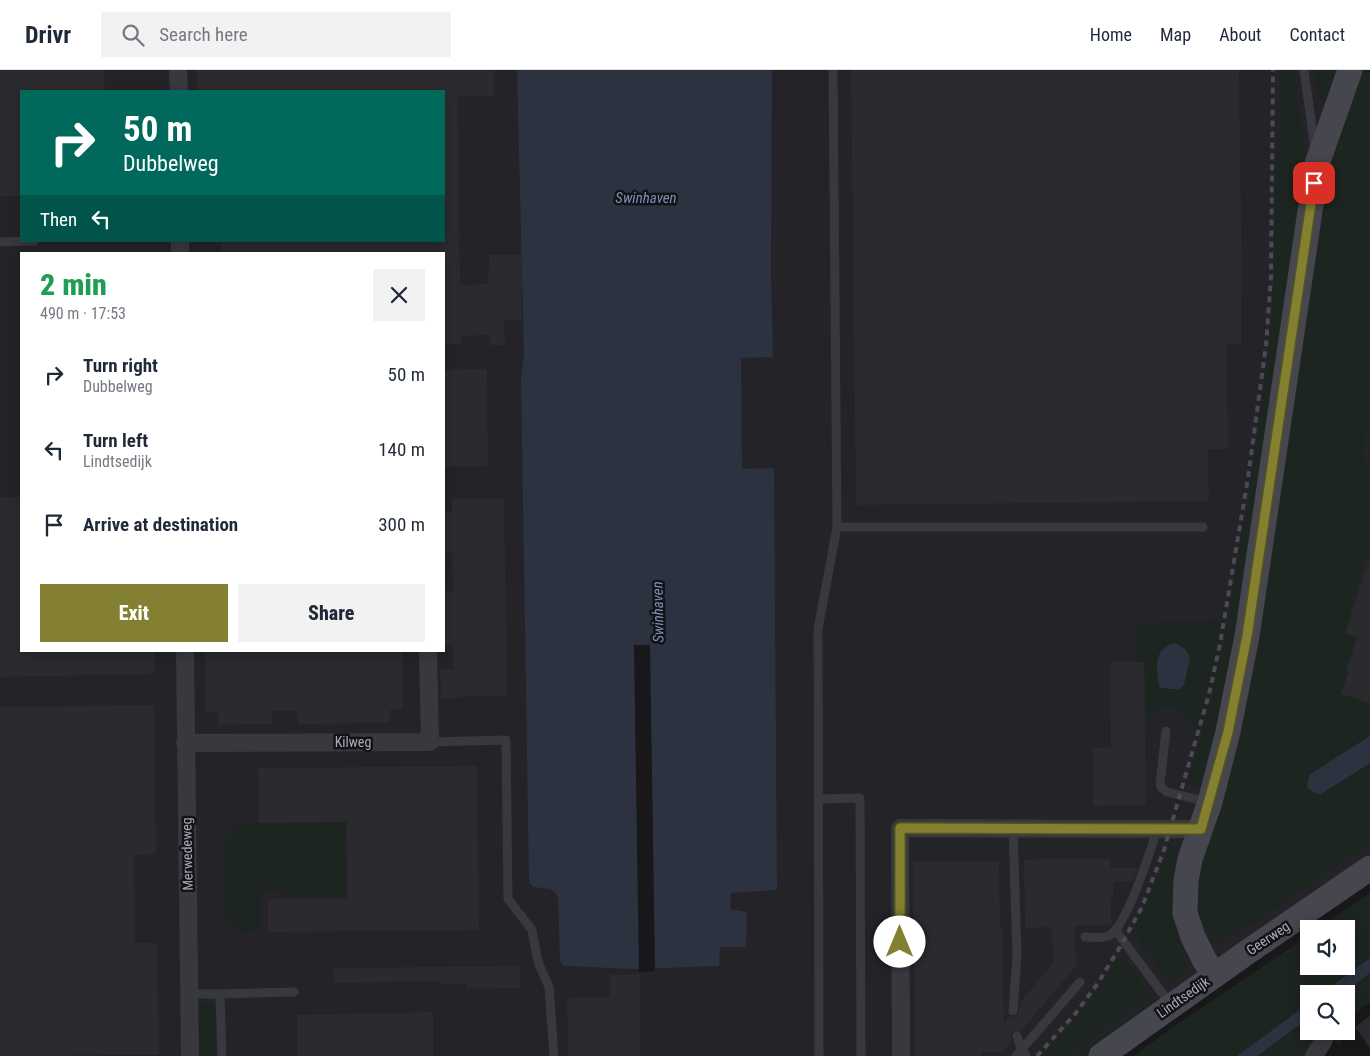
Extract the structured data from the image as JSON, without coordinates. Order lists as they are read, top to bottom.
{
  "streets": {
    "street": [
      "Kilweg",
      "Merwedeweg",
      "Geerweg",
      "Lindtsedijk"
    ]
  },
  "crossings": [
    ["Kilweg", "Merwedeweg"],
    ["Geerweg", "Lindtsedijk"]
  ],
  "water": ["Swinhaven"],
  "page": {
    "header": "Drivr",
    "search": "Search here",
    "nav": [
      "Home",
      "Map",
      "About",
      "Contact"
    ],
    "turn": ["50 m", "Dubbelweg"],
    "then": "Then",
    "heading": ["2 min", "490 m · 17:53"],
    "list": [
      {
        "name": "Turn right",
        "note": "Dubbelweg",
        "value": "50 m"
      },
      {
        "name": "Turn left",
        "note": "Lindtsedijk",
        "value": "140 m"
      },
      {
        "name": "Arrive at destination",
        "value": "300 m"
      }
    ],
    "buttons": ["Exit", "Share"]
  }
}
